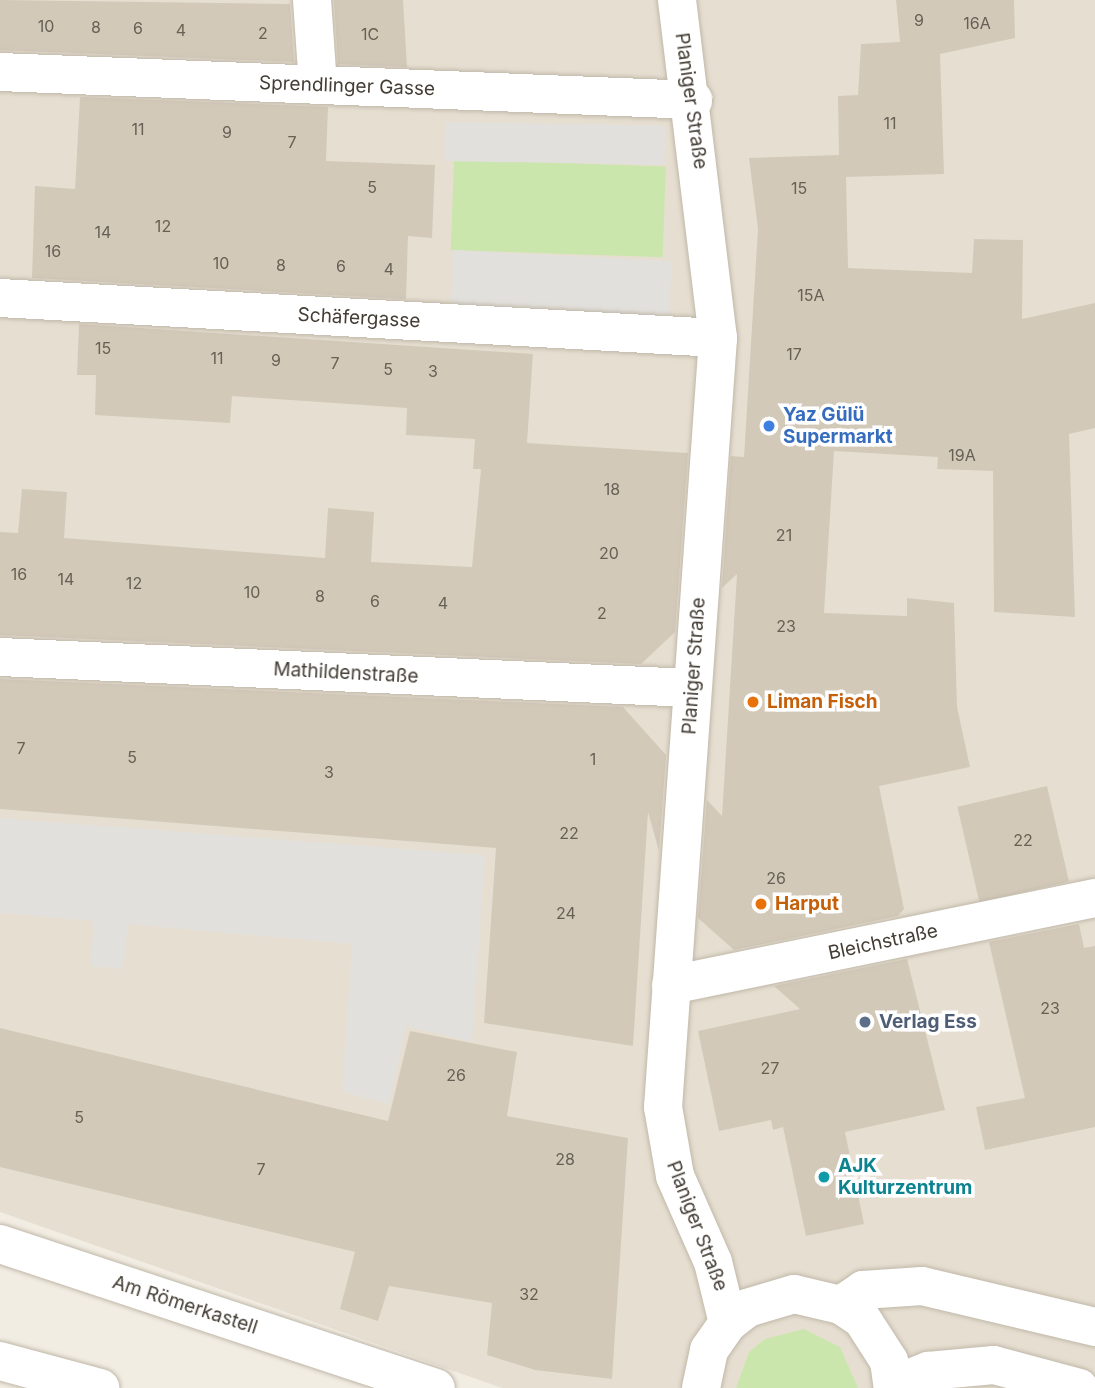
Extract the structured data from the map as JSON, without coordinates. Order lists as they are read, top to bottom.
{
  "streets": {
    "street": [
      "Sprendlinger Gasse",
      "Planiger Straße",
      "Schäfergasse",
      "Mathildenstraße",
      "Bleichstraße",
      "Am Römerkastell"
    ]
  },
  "crossings": [
    ["Sprendlinger Gasse", "Planiger Straße"],
    ["Planiger Straße", "Schäfergasse"],
    ["Planiger Straße", "Mathildenstraße"],
    ["Planiger Straße", "Bleichstraße"]
  ],
  "places": [
    "Yaz Gülü Supermarkt",
    "Liman Fisch",
    "Harput",
    "Verlag Ess",
    "AJK Kulturzentrum"
  ],
  "house_numbers": [
    "9",
    "16A",
    "10",
    "8",
    "6",
    "4",
    "2",
    "1C",
    "11",
    "11",
    "9",
    "7",
    "5",
    "15",
    "12",
    "14",
    "16",
    "10",
    "8",
    "6",
    "4",
    "15A",
    "15",
    "17",
    "11",
    "9",
    "7",
    "5",
    "3",
    "19A",
    "18",
    "21",
    "20",
    "16",
    "14",
    "12",
    "10",
    "8",
    "6",
    "4",
    "2",
    "23",
    "7",
    "5",
    "1",
    "3",
    "22",
    "22",
    "26",
    "24",
    "23",
    "27",
    "26",
    "5",
    "28",
    "7",
    "32"
  ]
}
